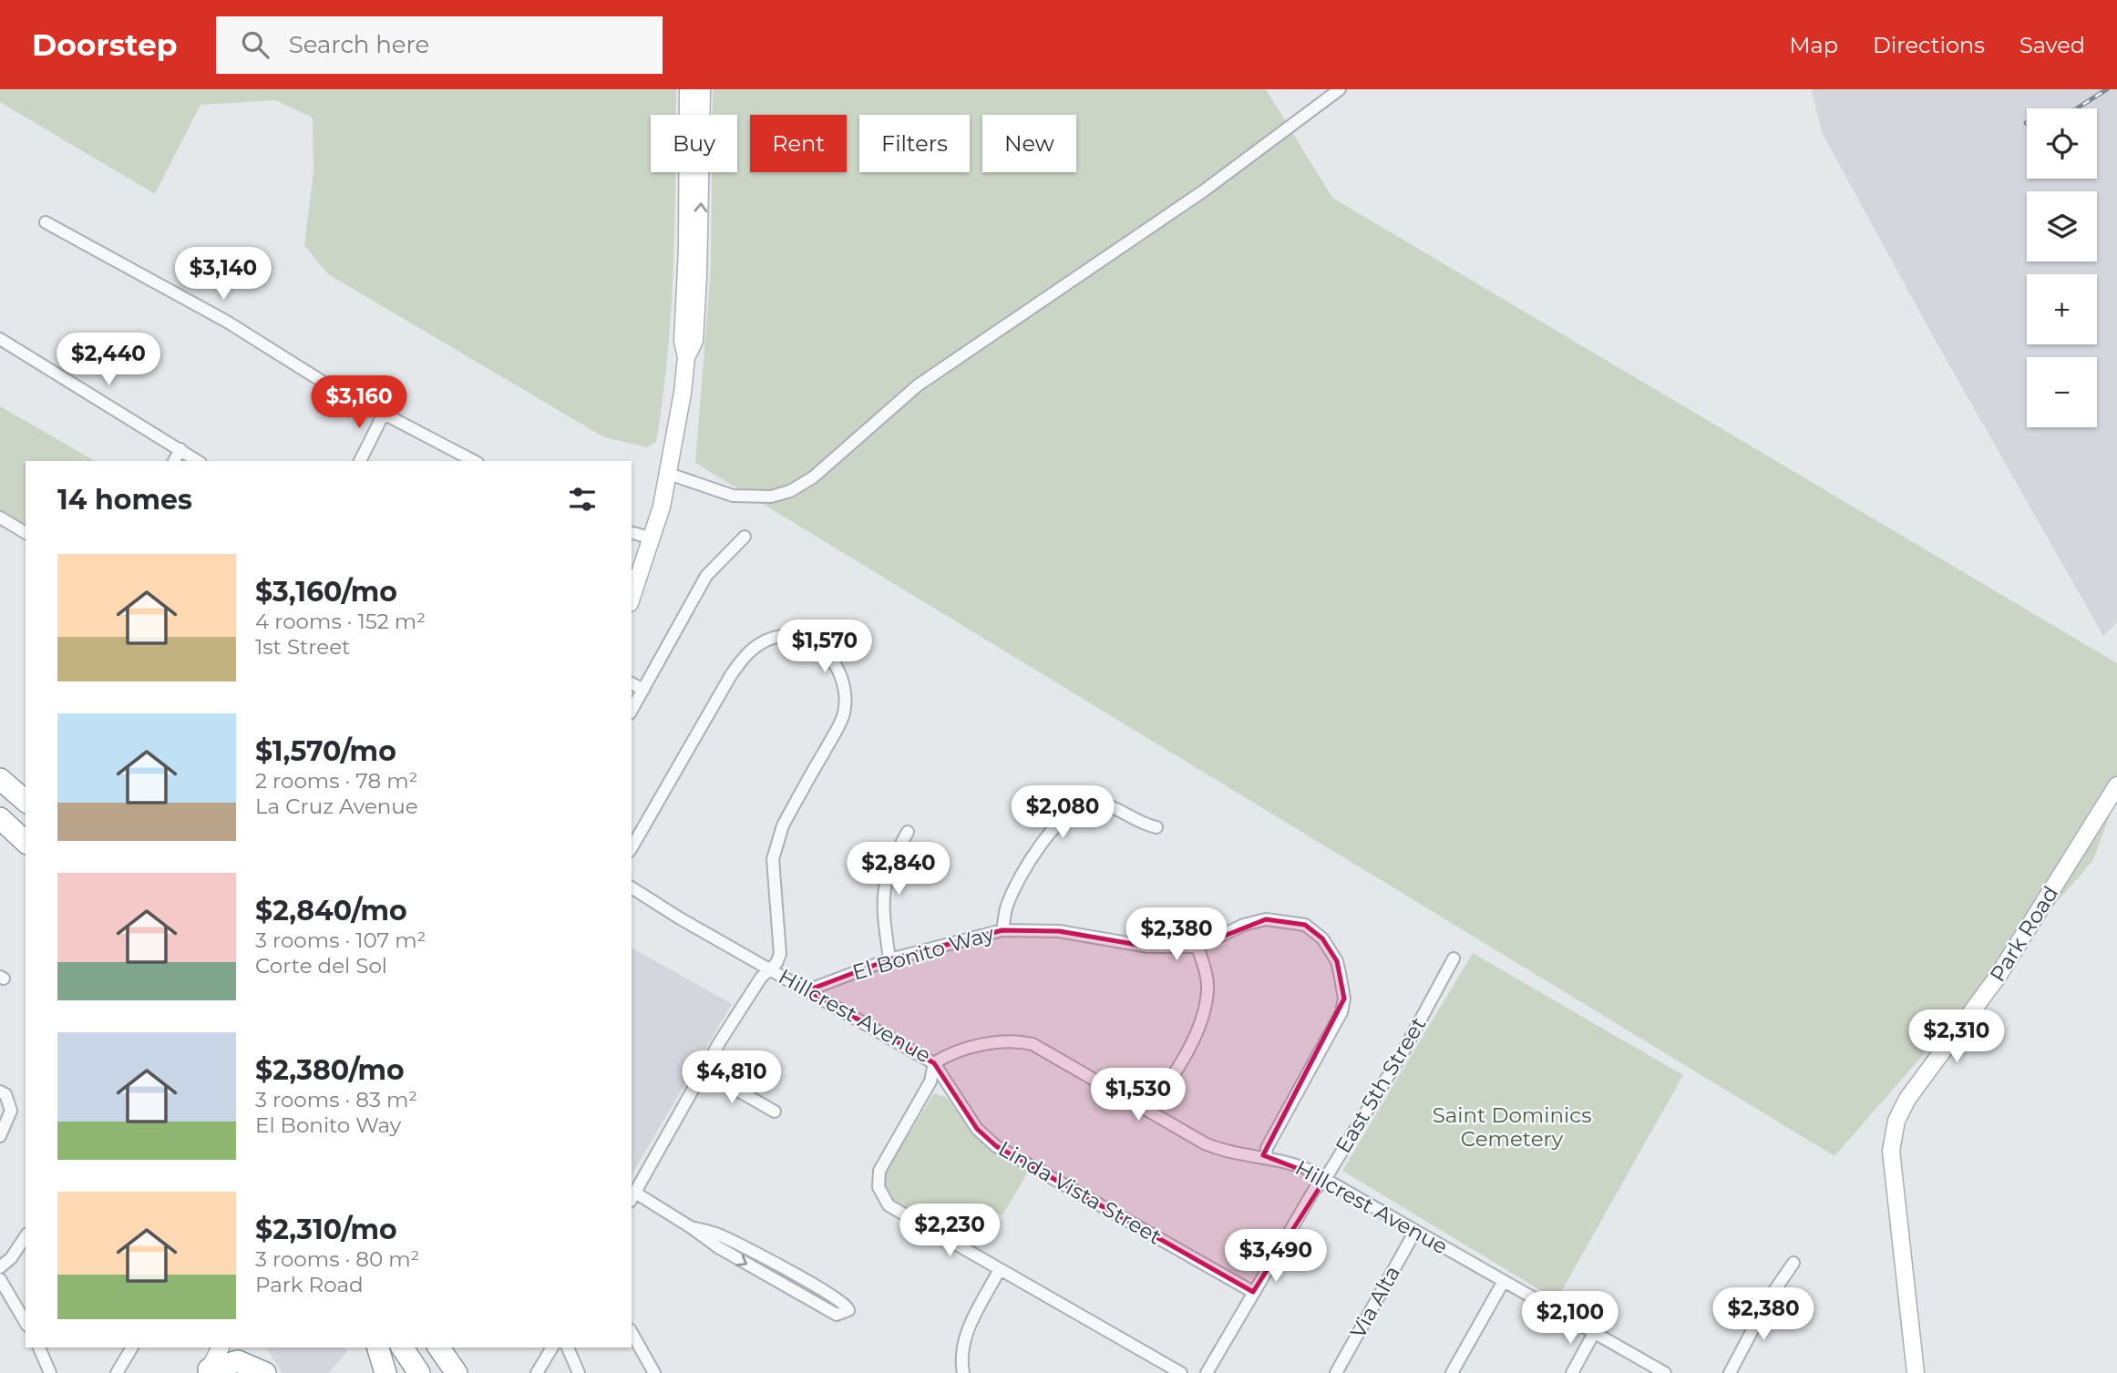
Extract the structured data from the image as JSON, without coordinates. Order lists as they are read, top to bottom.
{
  "streets": {
    "main road": ["Park Road"],
    "street": [
      "El Bonito Way",
      "Hillcrest Avenue",
      "East 5th Street",
      "Linda Vista Street",
      "Via Alta"
    ]
  },
  "crossings": [
    ["El Bonito Way", "Hillcrest Avenue"],
    ["Hillcrest Avenue", "East 5th Street"],
    ["Hillcrest Avenue", "Linda Vista Street"],
    ["Hillcrest Avenue", "Via Alta"],
    ["East 5th Street", "Linda Vista Street"]
  ],
  "parks": ["Saint Dominics Cemetery"],
  "page": {
    "header": "Doorstep",
    "search": "Search here",
    "nav": ["Map", "Directions", "Saved"],
    "map_buttons": ["+", "−"],
    "chip": [
      "Buy",
      "Rent",
      "Filters",
      "New"
    ],
    "price": [
      "$3,140",
      "$2,440",
      "$3,160",
      "$1,570",
      "$2,080",
      "$2,840",
      "$2,380",
      "$2,310",
      "$4,810",
      "$1,530",
      "$2,230",
      "$3,490",
      "$2,380",
      "$2,100"
    ],
    "heading": "14 homes",
    "list": [
      {
        "name": "$3,160/mo",
        "note": "4 rooms · 152 m² · 1st Street"
      },
      {
        "name": "$1,570/mo",
        "note": "2 rooms · 78 m² · La Cruz Avenue"
      },
      {
        "name": "$2,840/mo",
        "note": "3 rooms · 107 m² · Corte del Sol"
      },
      {
        "name": "$2,380/mo",
        "note": "3 rooms · 83 m² · El Bonito Way"
      },
      {
        "name": "$2,310/mo",
        "note": "3 rooms · 80 m² · Park Road"
      }
    ]
  }
}
